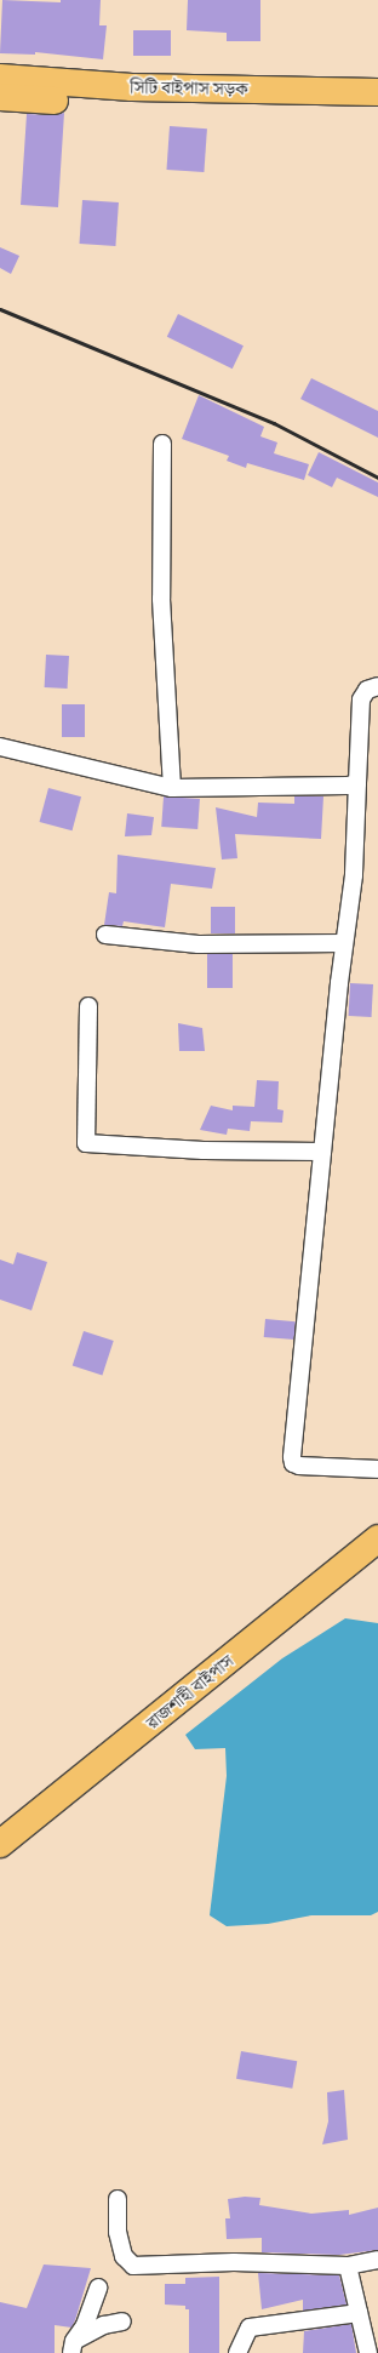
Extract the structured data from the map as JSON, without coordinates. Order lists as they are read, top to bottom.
{
  "streets": {
    "main road": ["সিটি বাইপাস সড়ক", "রাজশাহী বাইপাস"]
  }
}
